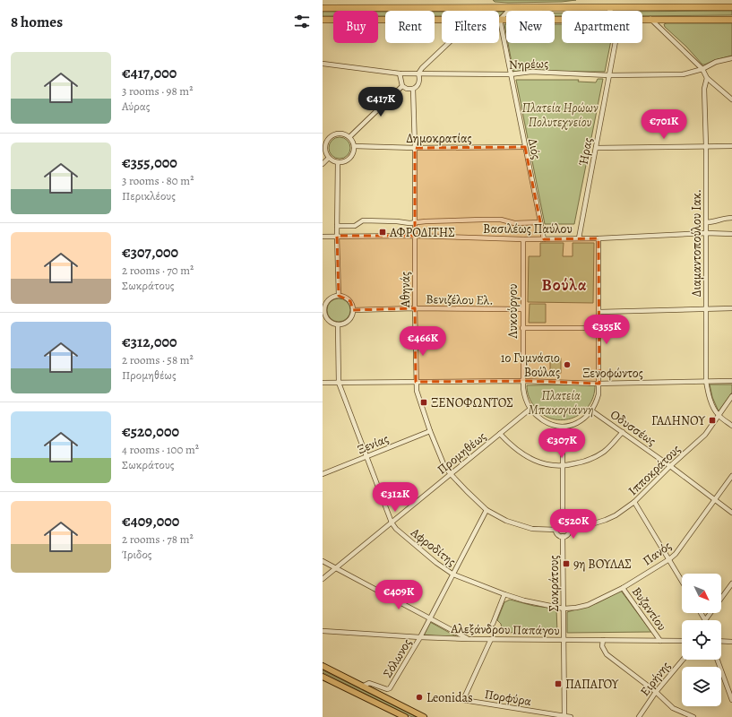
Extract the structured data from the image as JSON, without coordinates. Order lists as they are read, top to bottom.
{
  "streets": {
    "street": [
      "Νηρέως",
      "Δημοκρατίας",
      "Διός",
      "Ήρας",
      "Βασιλέως Παύλου",
      "Διαμαντοπούλου Ιακ.",
      "Αθηνάς",
      "Βενιζέλου Ελ.",
      "Λυκούργου",
      "Ξενοφώντος",
      "Οδυσσέως",
      "Ξενίας",
      "Προμηθέως",
      "Ιπποκράτους",
      "Αφροδίτης",
      "Πανός",
      "Σωκράτους",
      "Βυζαντίου",
      "Αλεξάνδρου Παπάγου",
      "Σόλωνος",
      "Ειρήνης",
      "Πορφύρα"
    ]
  },
  "crossings": [
    ["Νηρέως", "Διός"],
    ["Νηρέως", "Ήρας"],
    ["Νηρέως", "Αθηνάς"],
    ["Δημοκρατίας", "Διός"],
    ["Δημοκρατίας", "Αθηνάς"],
    ["Διός", "Βασιλέως Παύλου"],
    ["Ήρας", "Βασιλέως Παύλου"],
    ["Βασιλέως Παύλου", "Διαμαντοπούλου Ιακ."],
    ["Βασιλέως Παύλου", "Αθηνάς"],
    ["Βασιλέως Παύλου", "Λυκούργου"],
    ["Διαμαντοπούλου Ιακ.", "Ξενοφώντος"],
    ["Διαμαντοπούλου Ιακ.", "Ιπποκράτους"],
    ["Αθηνάς", "Βενιζέλου Ελ."],
    ["Αθηνάς", "Ξενοφώντος"],
    ["Αθηνάς", "Ξενίας"],
    ["Αθηνάς", "Προμηθέως"],
    ["Αθηνάς", "Ιπποκράτους"],
    ["Αθηνάς", "Σωκράτους"],
    ["Αθηνάς", "Σόλωνος"],
    ["Βενιζέλου Ελ.", "Λυκούργου"],
    ["Βενιζέλου Ελ.", "Αφροδίτης"],
    ["Λυκούργου", "Ξενοφώντος"],
    ["Λυκούργου", "Προμηθέως"],
    ["Ξενοφώντος", "Αφροδίτης"],
    ["Οδυσσέως", "Ιπποκράτους"],
    ["Οδυσσέως", "Πανός"],
    ["Ξενίας", "Αφροδίτης"],
    ["Προμηθέως", "Αφροδίτης"],
    ["Ιπποκράτους", "Σωκράτους"],
    ["Αφροδίτης", "Πανός"],
    ["Αφροδίτης", "Σωκράτους"],
    ["Αφροδίτης", "Σόλωνος"],
    ["Πανός", "Σωκράτους"],
    ["Πανός", "Βυζαντίου"],
    ["Σωκράτους", "Αλεξάνδρου Παπάγου"],
    ["Σωκράτους", "Πορφύρα"],
    ["Βυζαντίου", "Αλεξάνδρου Παπάγου"],
    ["Αλεξάνδρου Παπάγου", "Σόλωνος"],
    ["Αλεξάνδρου Παπάγου", "Πορφύρα"]
  ],
  "districts": ["Βούλα"],
  "parks": ["Πλατεία Ηρώων Πολυτεχνείου", "Πλατεία Μπακογιάννη"],
  "places": {
    "transit": [
      "ΑΦΡΟΔΙΤΗΣ",
      "ΞΕΝΟΦΩΝΤΟΣ",
      "ΓΑΛΗΝΟΥ",
      "9η ΒΟΥΛΑΣ",
      "ΠΑΠΑΓΟΥ"
    ],
    "other": ["1ο Γυμνάσιο Βούλας", "Leonidas"]
  },
  "north": "bottom right",
  "page": {
    "heading": "8 homes",
    "chip": [
      "Buy",
      "Rent",
      "Filters",
      "New",
      "Apartment"
    ],
    "list": [
      {
        "name": "€417,000",
        "note": "3 rooms · 98 m² · Αύρας"
      },
      {
        "name": "€355,000",
        "note": "3 rooms · 80 m² · Περικλέους"
      },
      {
        "name": "€307,000",
        "note": "2 rooms · 70 m² · Σωκράτους"
      },
      {
        "name": "€312,000",
        "note": "2 rooms · 58 m² · Προμηθέως"
      },
      {
        "name": "€520,000",
        "note": "4 rooms · 100 m² · Σωκράτους"
      },
      {
        "name": "€409,000",
        "note": "2 rooms · 78 m² · Ίριδος"
      }
    ],
    "price": [
      "€417K",
      "€701K",
      "€355K",
      "€466K",
      "€307K",
      "€312K",
      "€520K",
      "€409K"
    ]
  }
}
